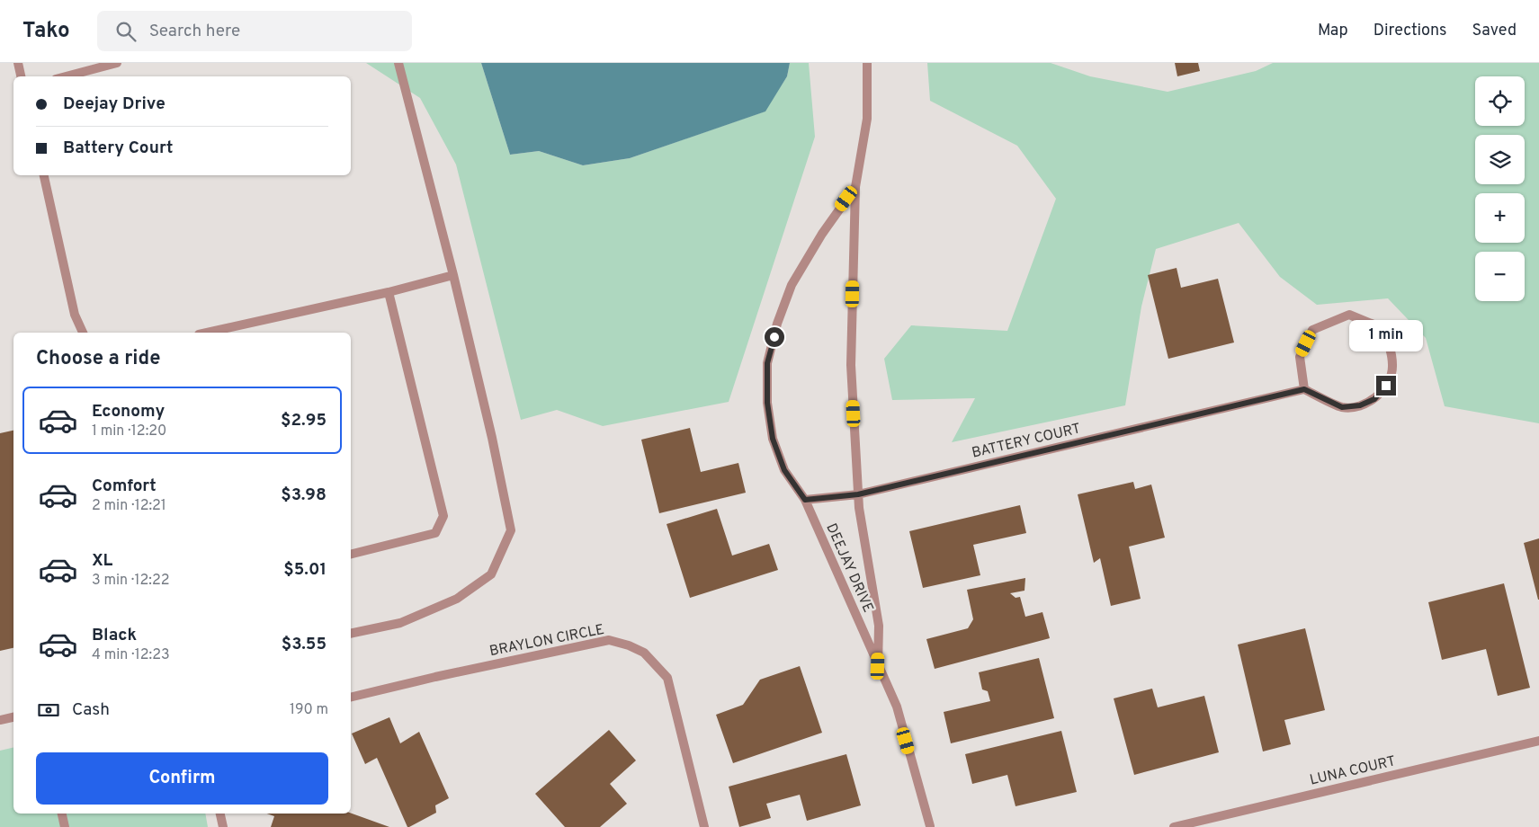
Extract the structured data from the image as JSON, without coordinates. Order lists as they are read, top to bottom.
{
  "streets": {
    "street": [
      "BATTERY COURT",
      "DEEJAY DRIVE",
      "BRAYLON CIRCLE",
      "LUNA COURT"
    ]
  },
  "crossings": [
    ["BATTERY COURT", "DEEJAY DRIVE"]
  ],
  "page": {
    "header": "Tako",
    "search": "Search here",
    "nav": ["Map", "Directions", "Saved"],
    "map_buttons": ["+", "−"],
    "banner": ["Deejay Drive", "Battery Court"],
    "bubble": "1 min",
    "heading": "Choose a ride",
    "list": [
      {
        "name": "Economy",
        "note": "1 min · 12:20",
        "value": "$2.95"
      },
      {
        "name": "Comfort",
        "note": "2 min · 12:21",
        "value": "$3.98"
      },
      {
        "name": "XL",
        "note": "3 min · 12:22",
        "value": "$5.01"
      },
      {
        "name": "Black",
        "note": "4 min · 12:23",
        "value": "$3.55"
      }
    ],
    "pay": ["Cash", "190 m"],
    "buttons": "Confirm"
  }
}
